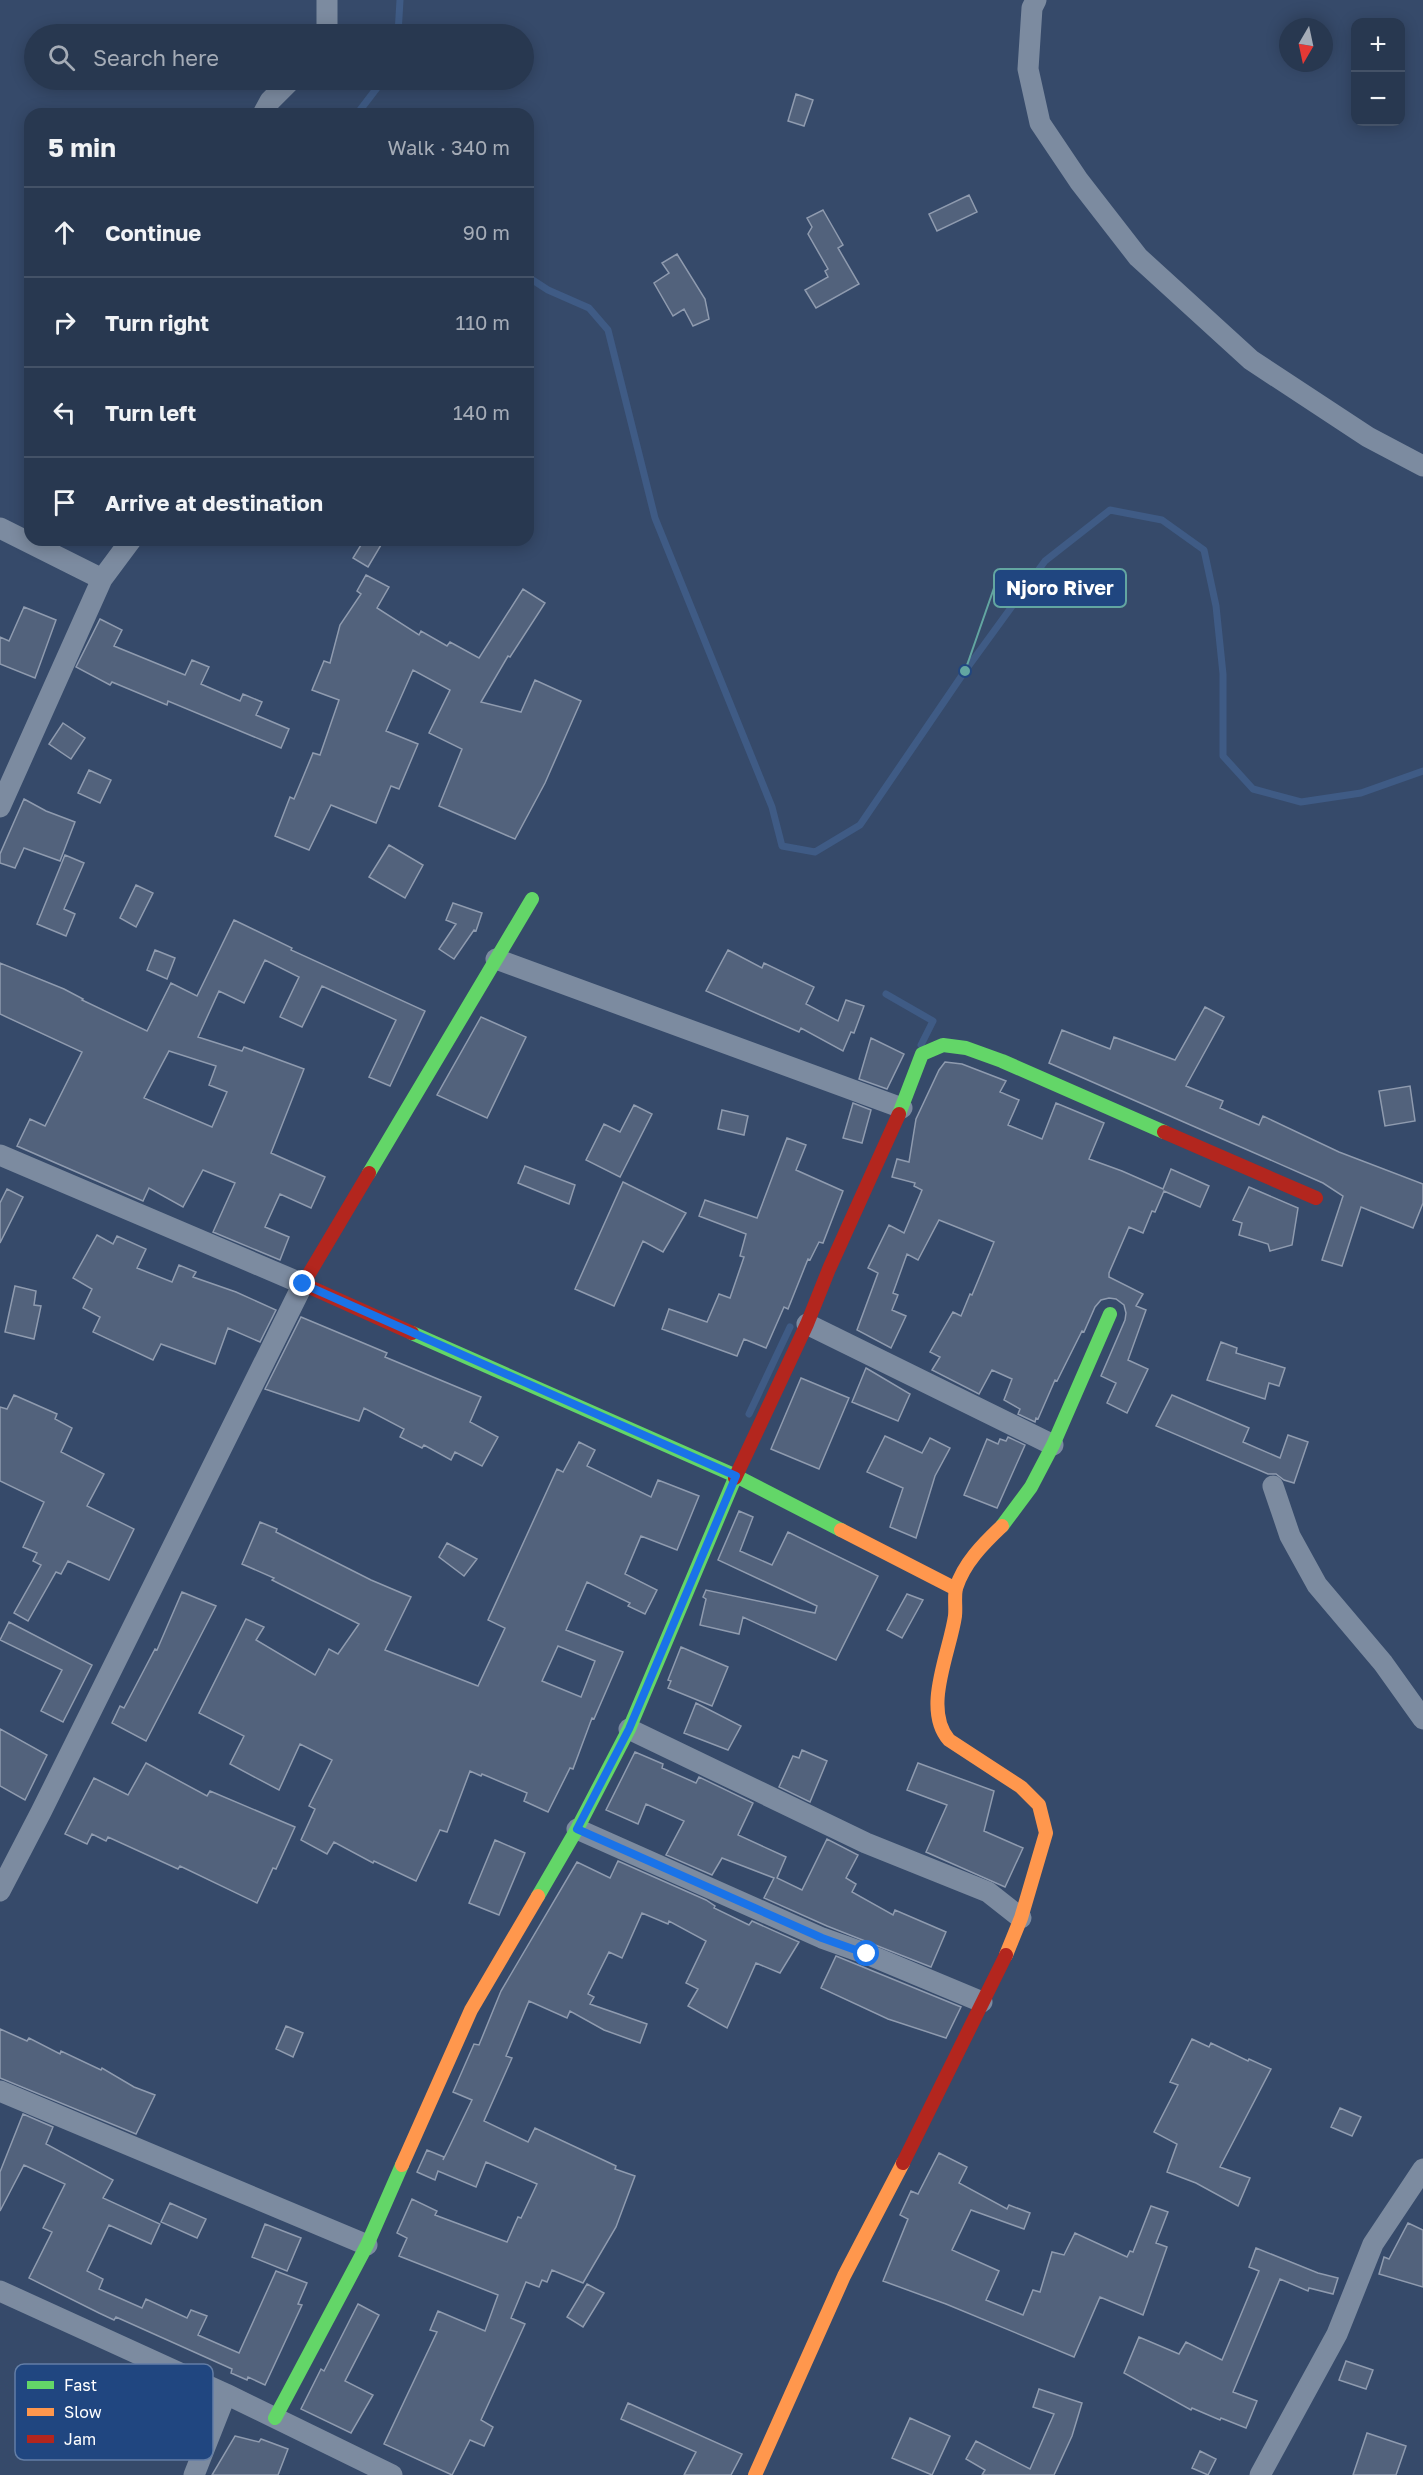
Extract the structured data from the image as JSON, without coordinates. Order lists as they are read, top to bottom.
{
  "places": ["Njoro River"],
  "legend": ["Fast", "Slow", "Jam"],
  "north": "bottom",
  "page": {
    "map_buttons": ["+", "−"],
    "search": "Search here",
    "heading": ["5 min", "Walk · 340 m"],
    "list": [
      ["Continue", "90 m"],
      ["Turn right", "110 m"],
      ["Turn left", "140 m"],
      "Arrive at destination"
    ]
  }
}
